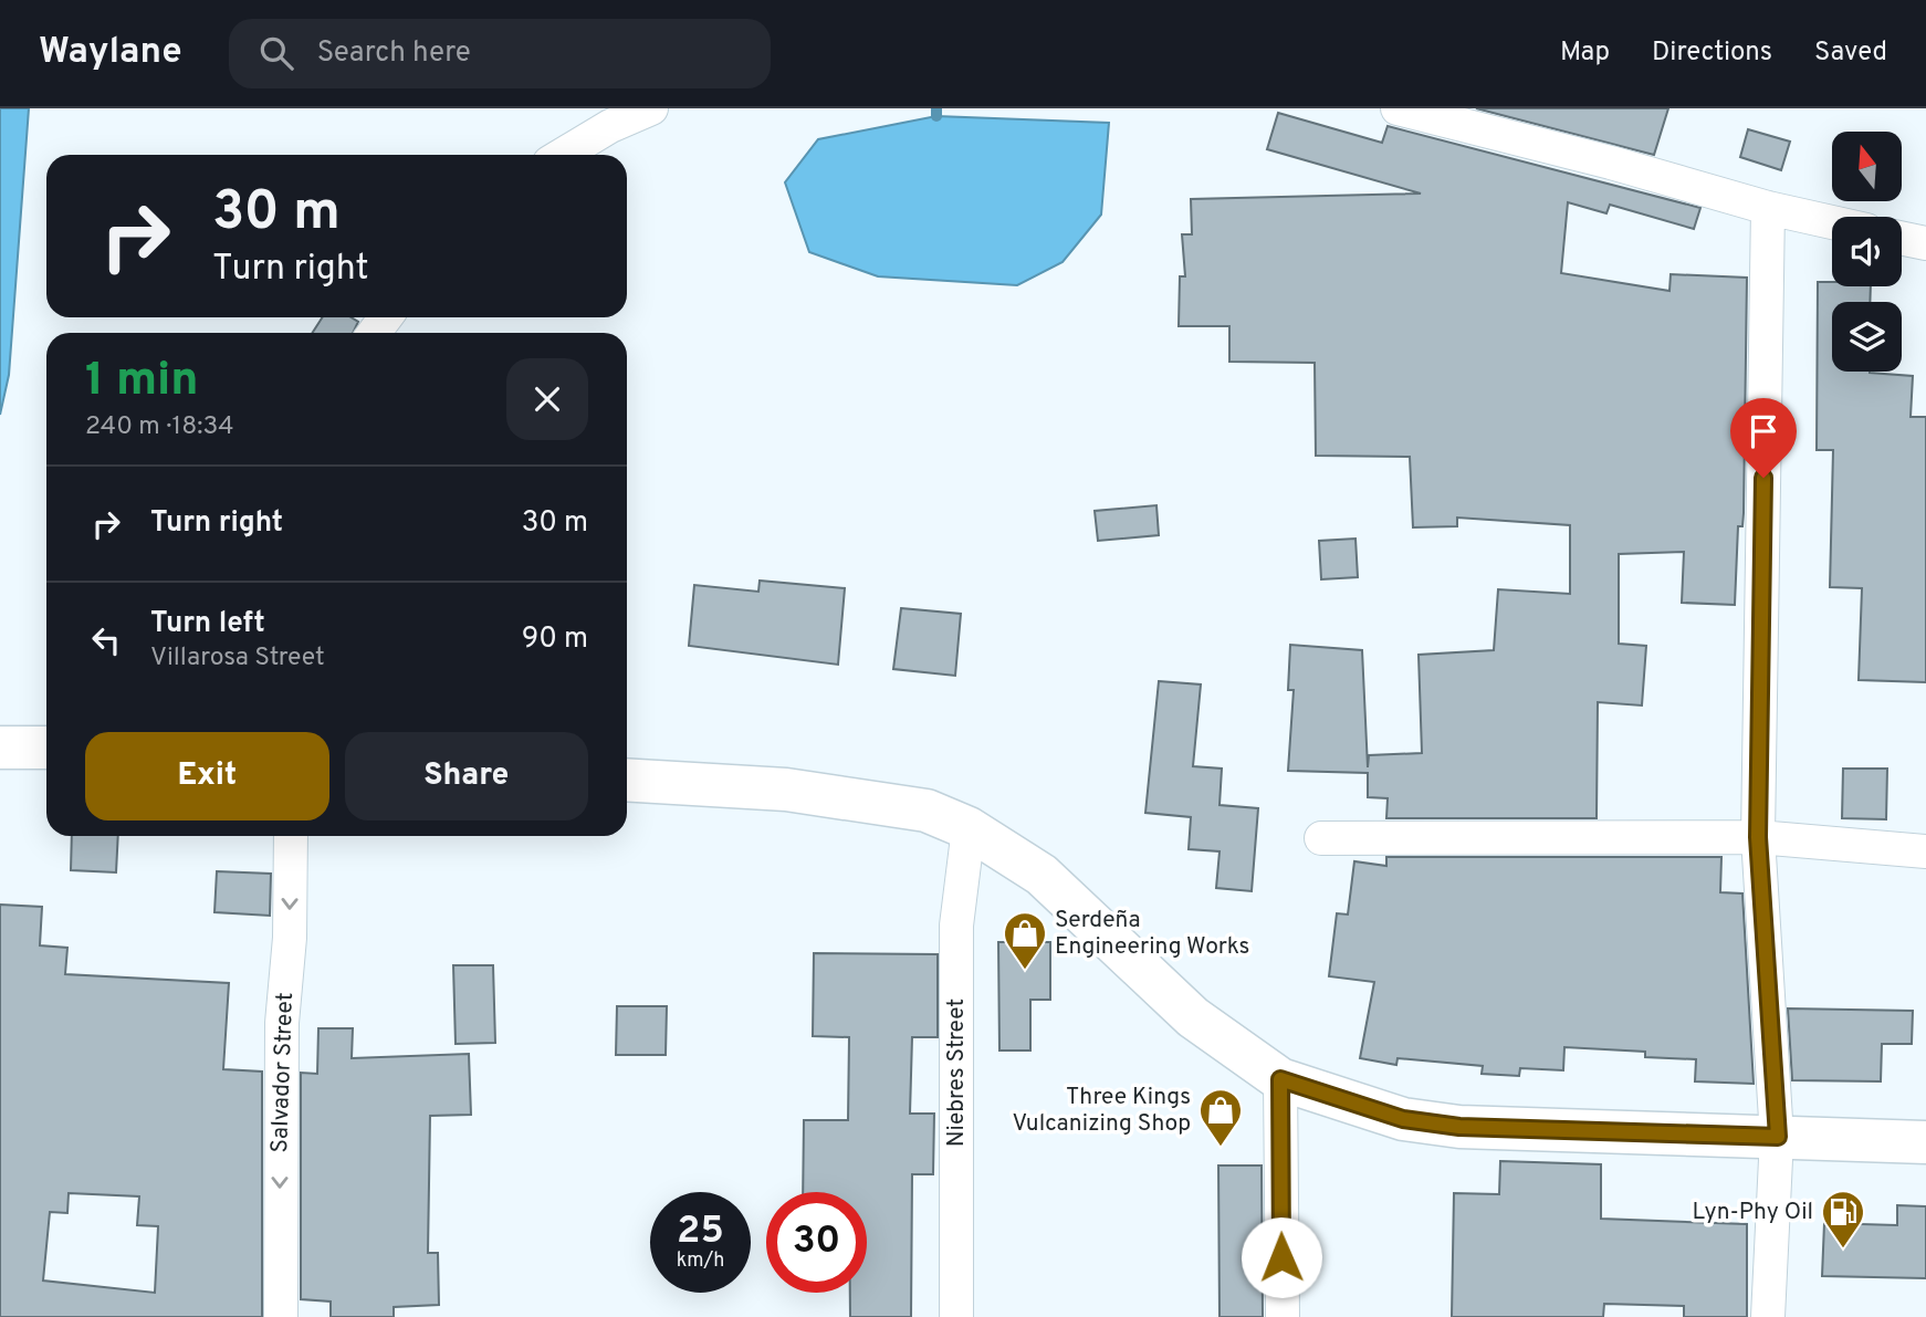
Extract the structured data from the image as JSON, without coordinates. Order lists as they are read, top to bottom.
{
  "streets": {
    "street": ["Salvador Street", "Niebres Street"]
  },
  "one_way": ["Salvador Street"],
  "places": {
    "shop": ["Serdeña Engineering Works", "Three Kings Vulcanizing Shop"],
    "fuel station": ["Lyn-Phy Oil"]
  },
  "north": "top",
  "page": {
    "header": "Waylane",
    "search": "Search here",
    "nav": ["Map", "Directions", "Saved"],
    "turn": ["30 m", "Turn right"],
    "heading": ["1 min", "240 m · 18:34"],
    "list": [
      {
        "name": "Turn right",
        "value": "30 m"
      },
      {
        "name": "Turn left",
        "note": "Villarosa Street",
        "value": "90 m"
      }
    ],
    "buttons": ["Exit", "Share"],
    "speed": "25 km/h",
    "limit": "30"
  }
}
